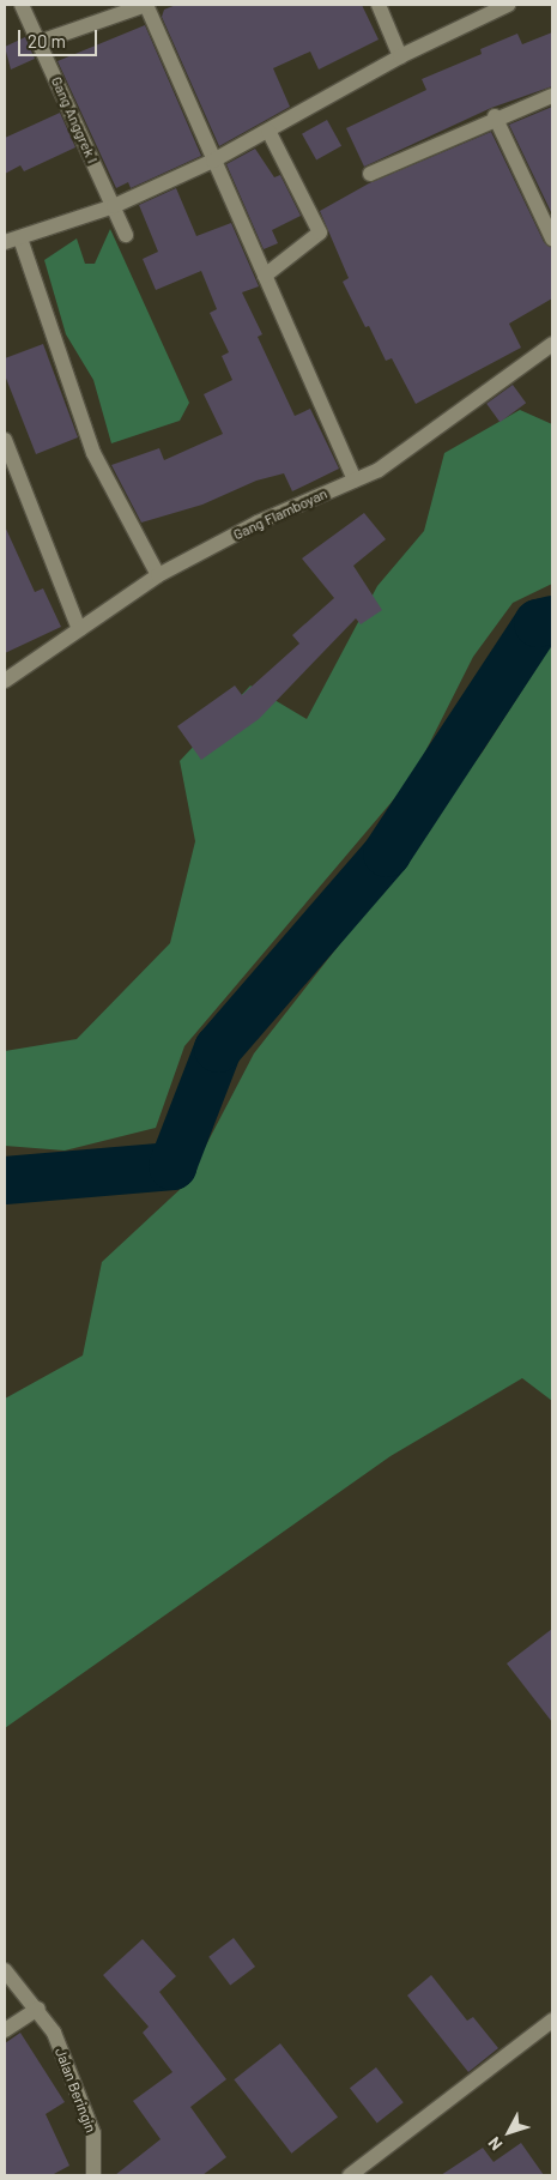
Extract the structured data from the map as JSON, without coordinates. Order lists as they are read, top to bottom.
{
  "streets": {
    "street": ["Gang Anggrek I", "Gang Flamboyan", "Jalan Beringin"]
  },
  "scale_bar": "20 m",
  "north": "bottom left"
}
